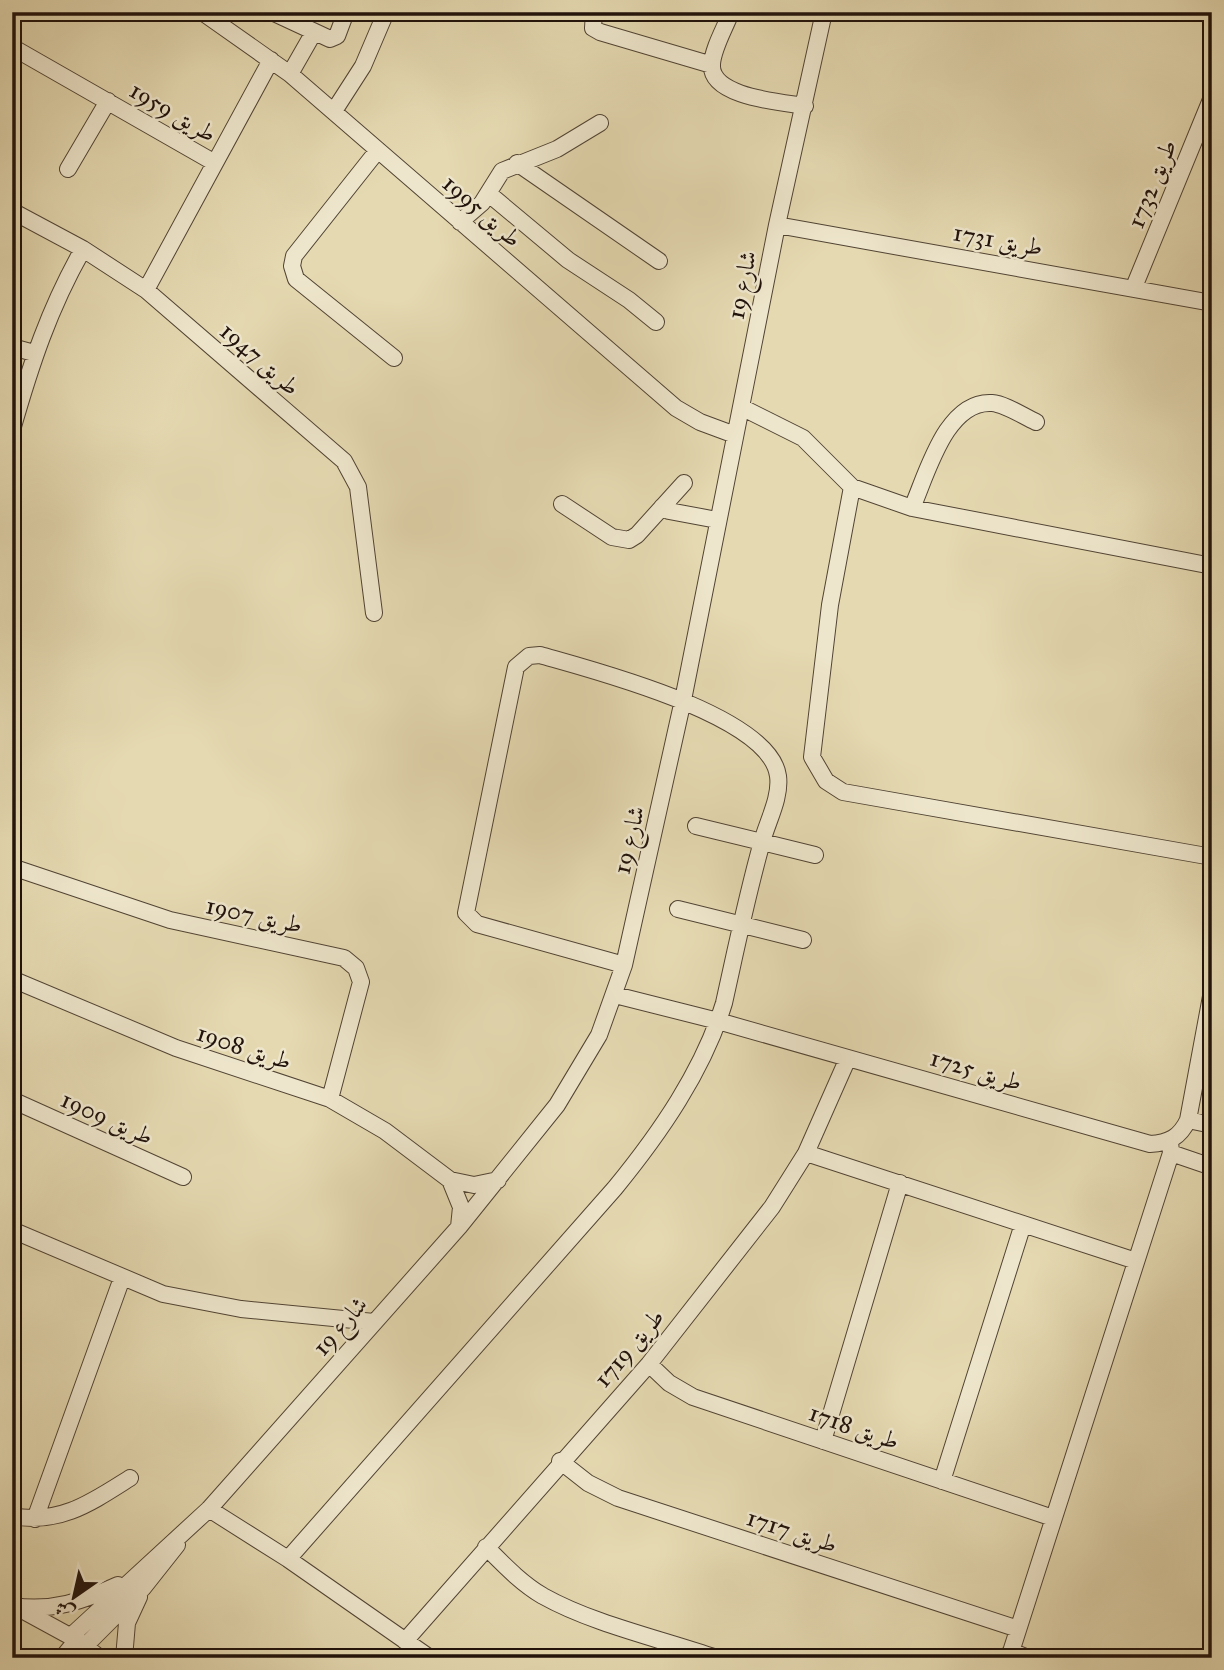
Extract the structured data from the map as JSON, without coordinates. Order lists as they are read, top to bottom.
{
  "streets": {
    "street": [
      "طريق 1959",
      "طريق 1732",
      "طريق 1995",
      "طريق 1731",
      "شارع 19",
      "طريق 1947",
      "طريق 1907",
      "طريق 1908",
      "طريق 1725",
      "طريق 1909",
      "طريق 1719",
      "طريق 1718",
      "طريق 1717"
    ]
  },
  "crossings": [
    ["طريق 1732", "طريق 1731"],
    ["طريق 1995", "شارع 19"],
    ["طريق 1731", "شارع 19"],
    ["شارع 19", "طريق 1725"],
    ["طريق 1907", "طريق 1908"],
    ["طريق 1725", "طريق 1719"],
    ["طريق 1719", "طريق 1718"],
    ["طريق 1719", "طريق 1717"]
  ],
  "north": "bottom left"
}
